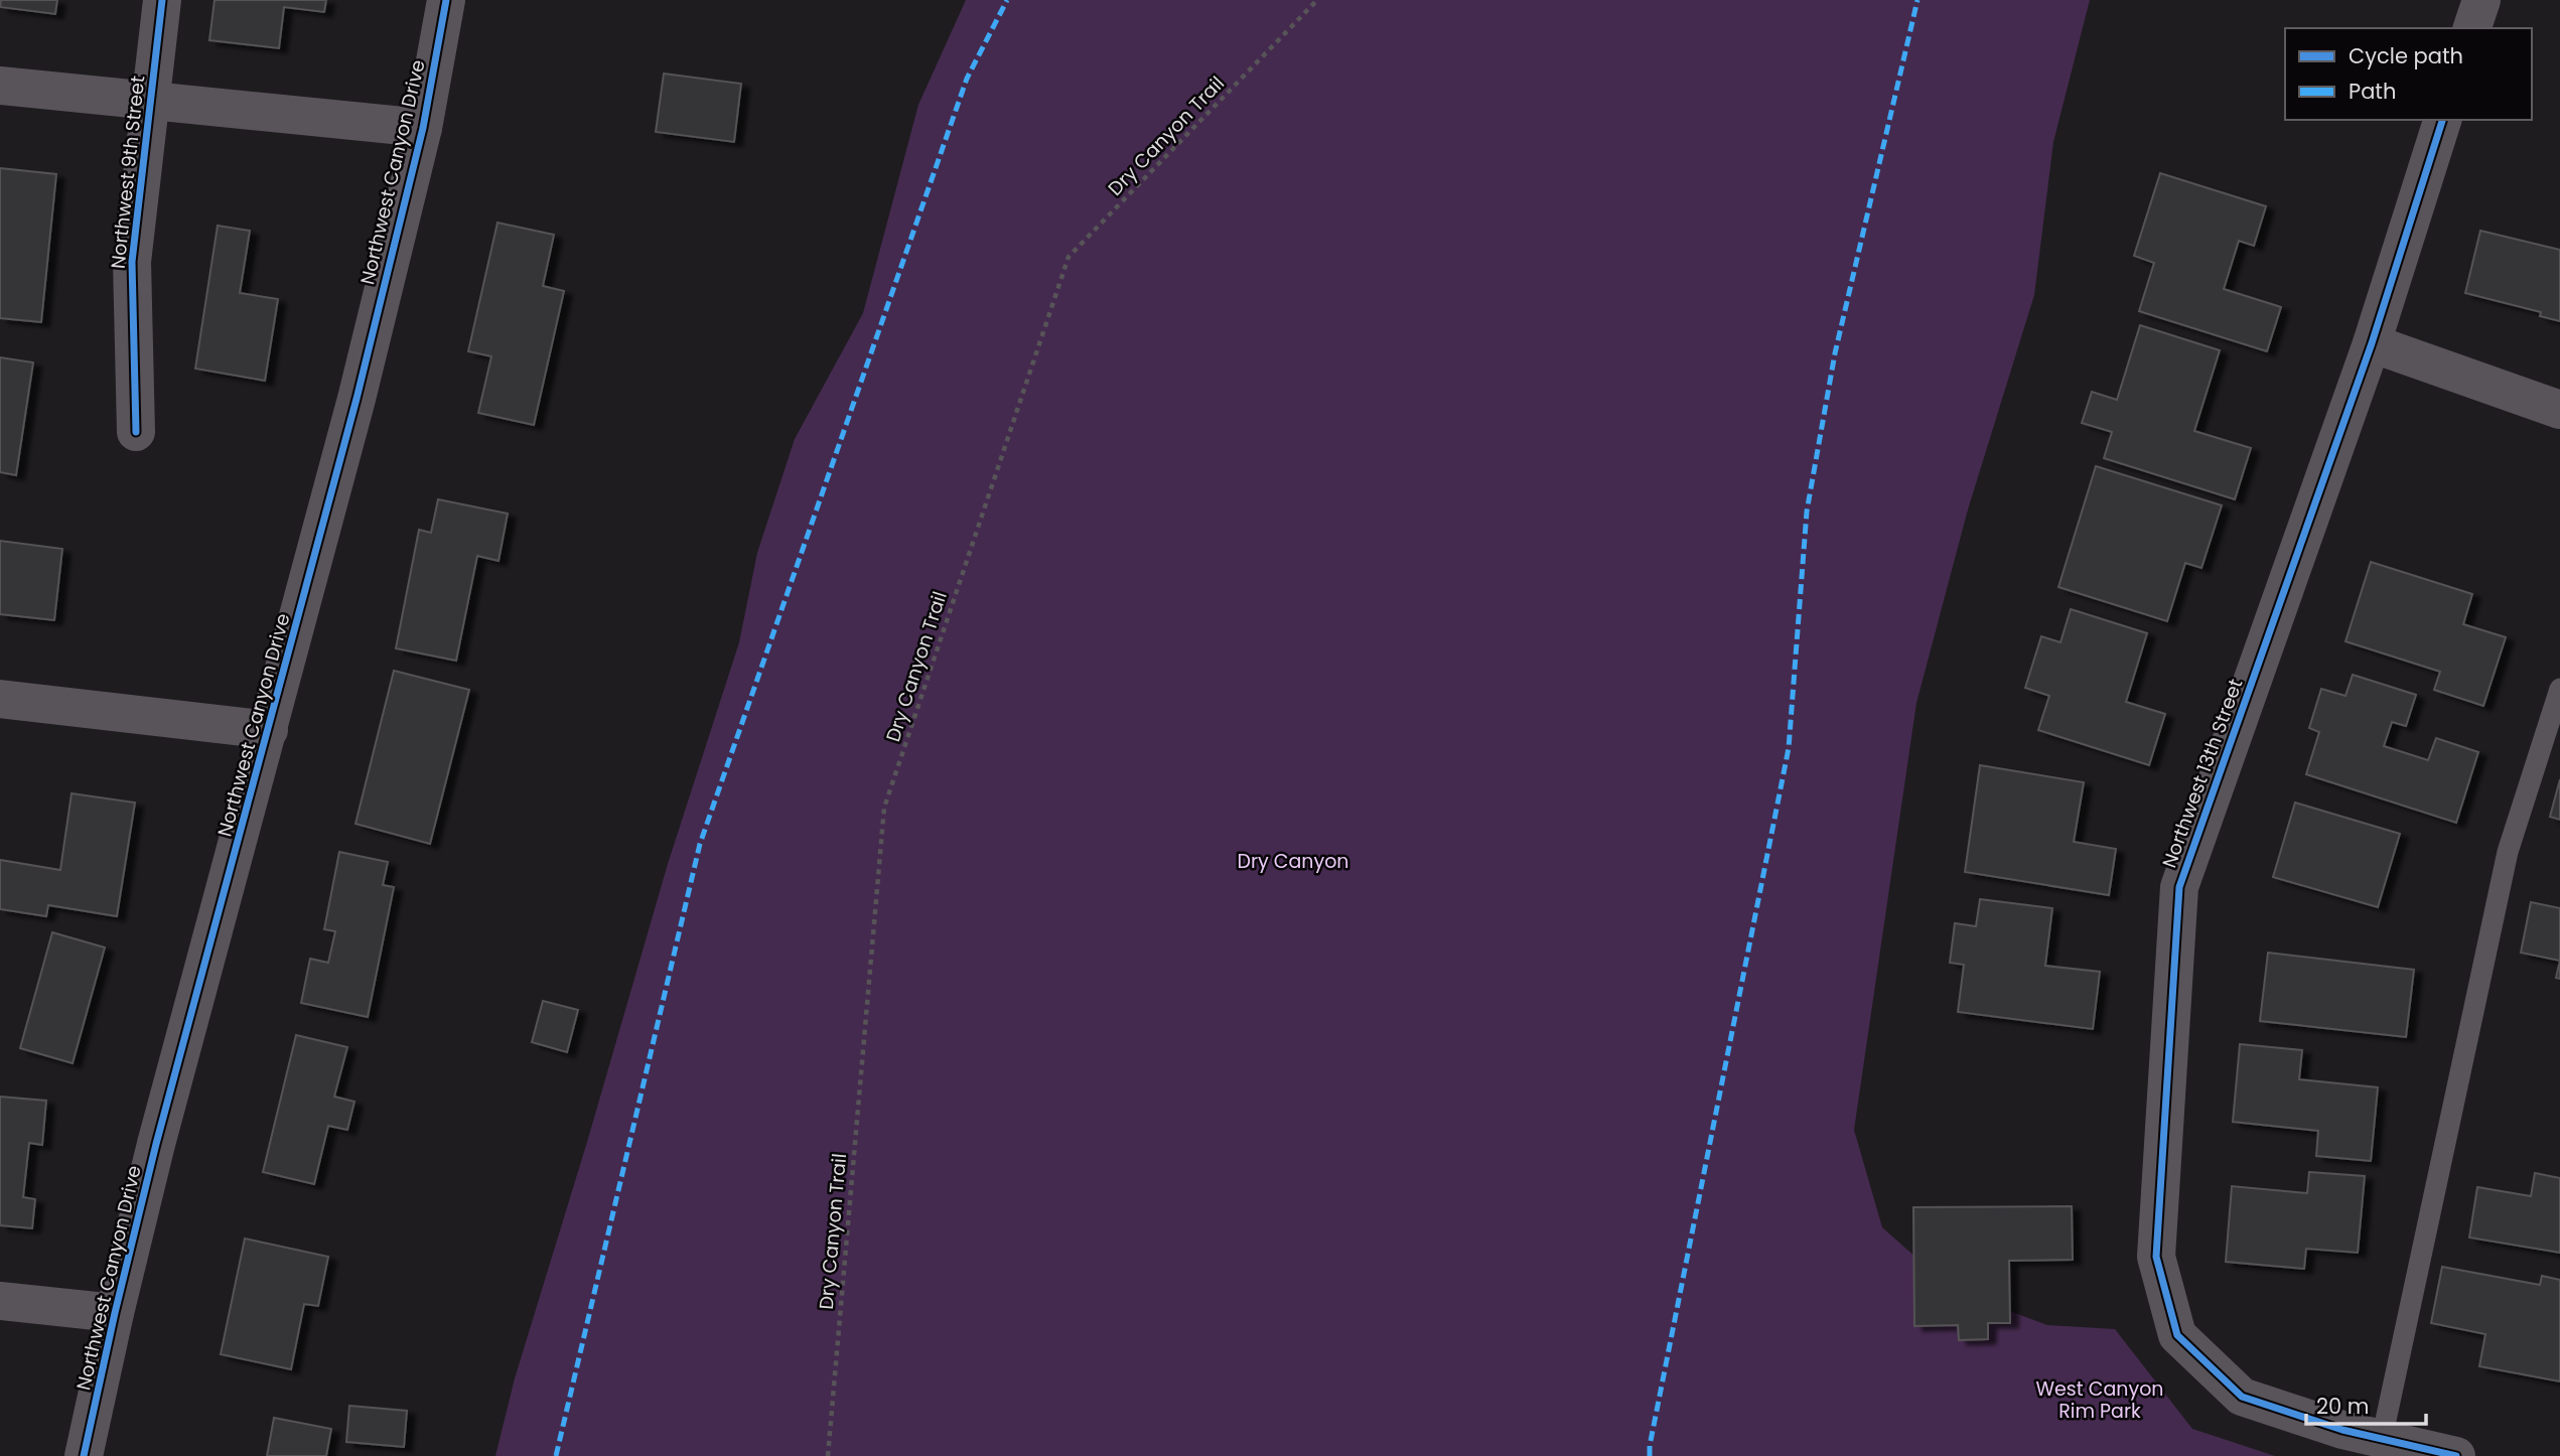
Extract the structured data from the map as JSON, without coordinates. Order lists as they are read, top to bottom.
{
  "streets": {
    "street": ["Northwest 9th Street", "Northwest Canyon Drive", "Northwest 13th Street"],
    "path": ["Dry Canyon Trail"]
  },
  "parks": ["Dry Canyon", "West Canyon Rim Park"],
  "legend": ["Cycle path", "Path"],
  "scale_bar": "20 m"
}
